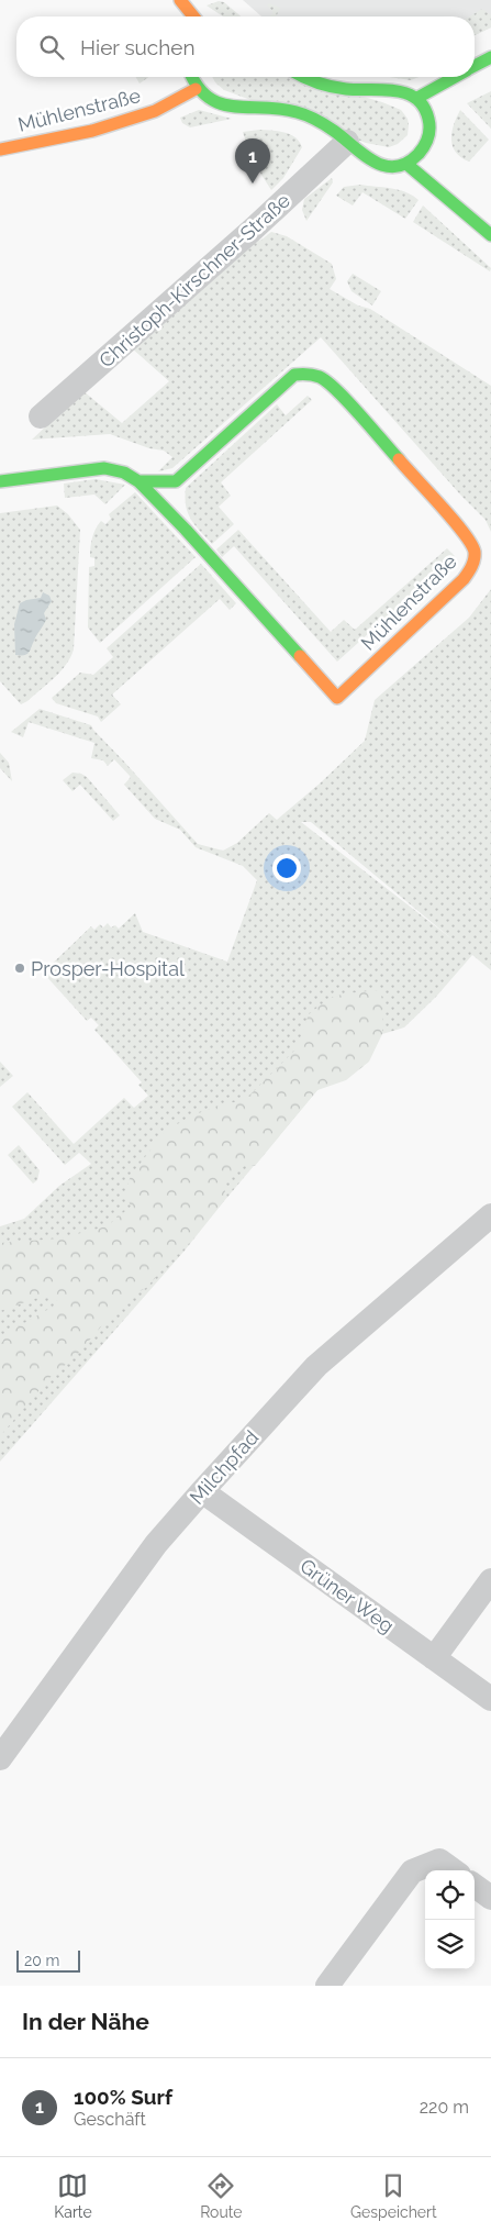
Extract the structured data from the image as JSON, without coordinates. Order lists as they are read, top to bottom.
{
  "streets": {
    "street": [
      "Mühlenstraße",
      "Christoph-Kirschner-Straße",
      "Milchpfad",
      "Grüner Weg"
    ]
  },
  "crossings": [
    ["Milchpfad", "Grüner Weg"]
  ],
  "places": ["Prosper-Hospital"],
  "scale_bar": "20 m",
  "page": {
    "search": "Hier suchen",
    "pins": "1",
    "scale": "20 m",
    "heading": "In der Nähe",
    "list": [
      {
        "mark": "1",
        "name": "100% Surf",
        "note": "Geschäft",
        "value": "220 m"
      }
    ],
    "nav": ["Karte", "Route", "Gespeichert"]
  }
}
